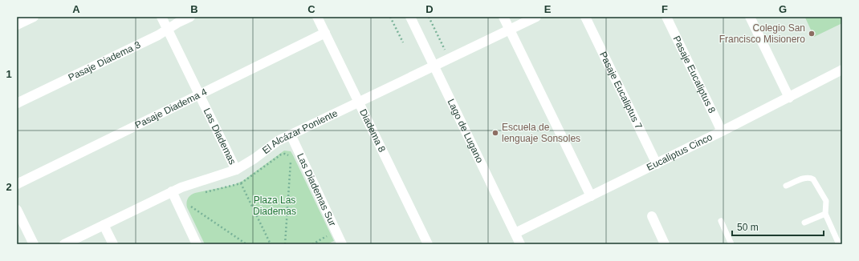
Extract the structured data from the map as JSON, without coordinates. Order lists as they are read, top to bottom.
{
  "streets": {
    "street": [
      "Pasaje Diadema 3",
      "Pasaje Eucaliptus 8",
      "Pasaje Eucaliptus 7",
      "Pasaje Diadema 4",
      "Diadema 8",
      "Lago de Lugano",
      "El Alcázar Poniente",
      "Las Diademas",
      "Eucaliptus Cinco",
      "Las Diademas Sur"
    ]
  },
  "crossings": [
    ["Pasaje Diadema 3", "Las Diademas"],
    ["Pasaje Eucaliptus 8", "Eucaliptus Cinco"],
    ["Pasaje Eucaliptus 7", "Eucaliptus Cinco"],
    ["Pasaje Diadema 4", "Diadema 8"],
    ["Pasaje Diadema 4", "Las Diademas"],
    ["Diadema 8", "El Alcázar Poniente"],
    ["Lago de Lugano", "El Alcázar Poniente"],
    ["Lago de Lugano", "Eucaliptus Cinco"],
    ["El Alcázar Poniente", "Las Diademas"],
    ["El Alcázar Poniente", "Las Diademas Sur"]
  ],
  "parks": ["Plaza Las Diademas"],
  "places": ["Colegio San Francisco Misionero", "Escuela de lenguaje Sonsoles"],
  "scale_bar": "50 m",
  "grid": {
    "columns": [
      "A",
      "B",
      "C",
      "D",
      "E",
      "F",
      "G"
    ],
    "rows": ["1", "2"]
  }
}
